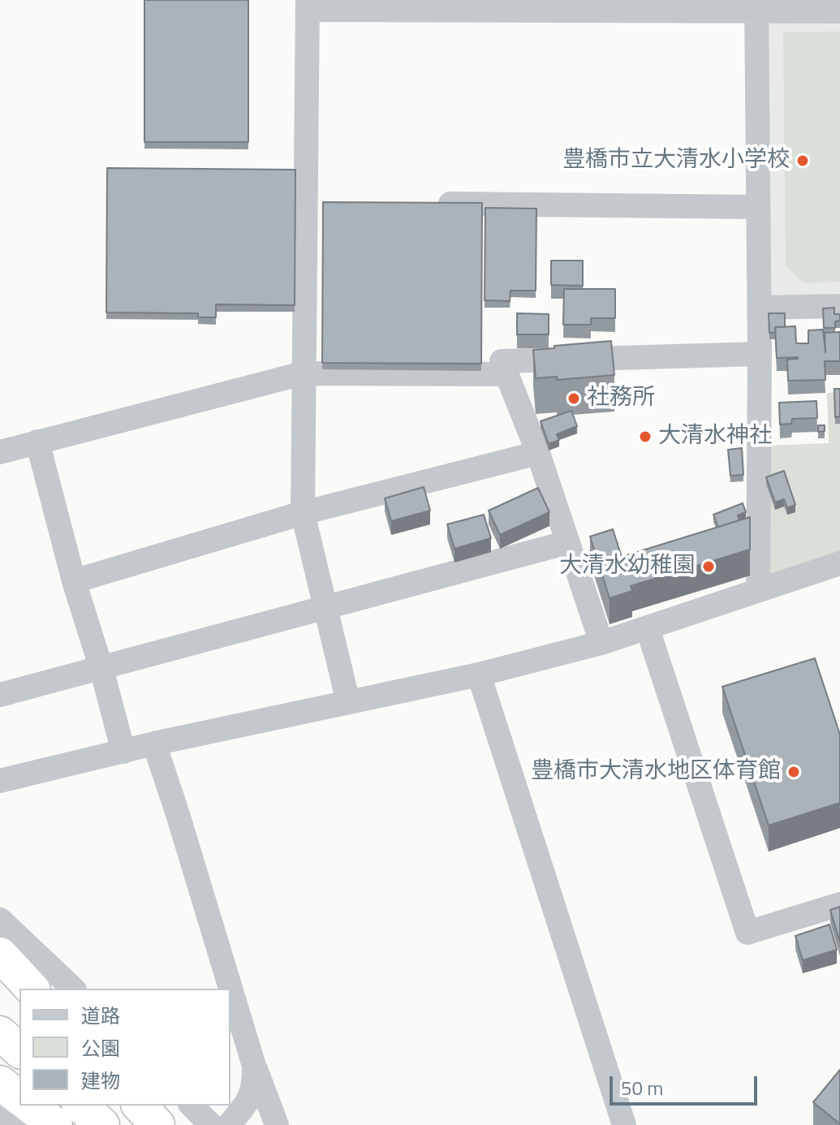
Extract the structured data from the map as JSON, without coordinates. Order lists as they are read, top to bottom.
{
  "places": [
    "豊橋市立大清水小学校",
    "社務所",
    "大清水神社",
    "大清水幼稚園",
    "豊橋市大清水地区体育館"
  ],
  "legend": ["道路", "公園", "建物"],
  "scale_bar": "50 m"
}
